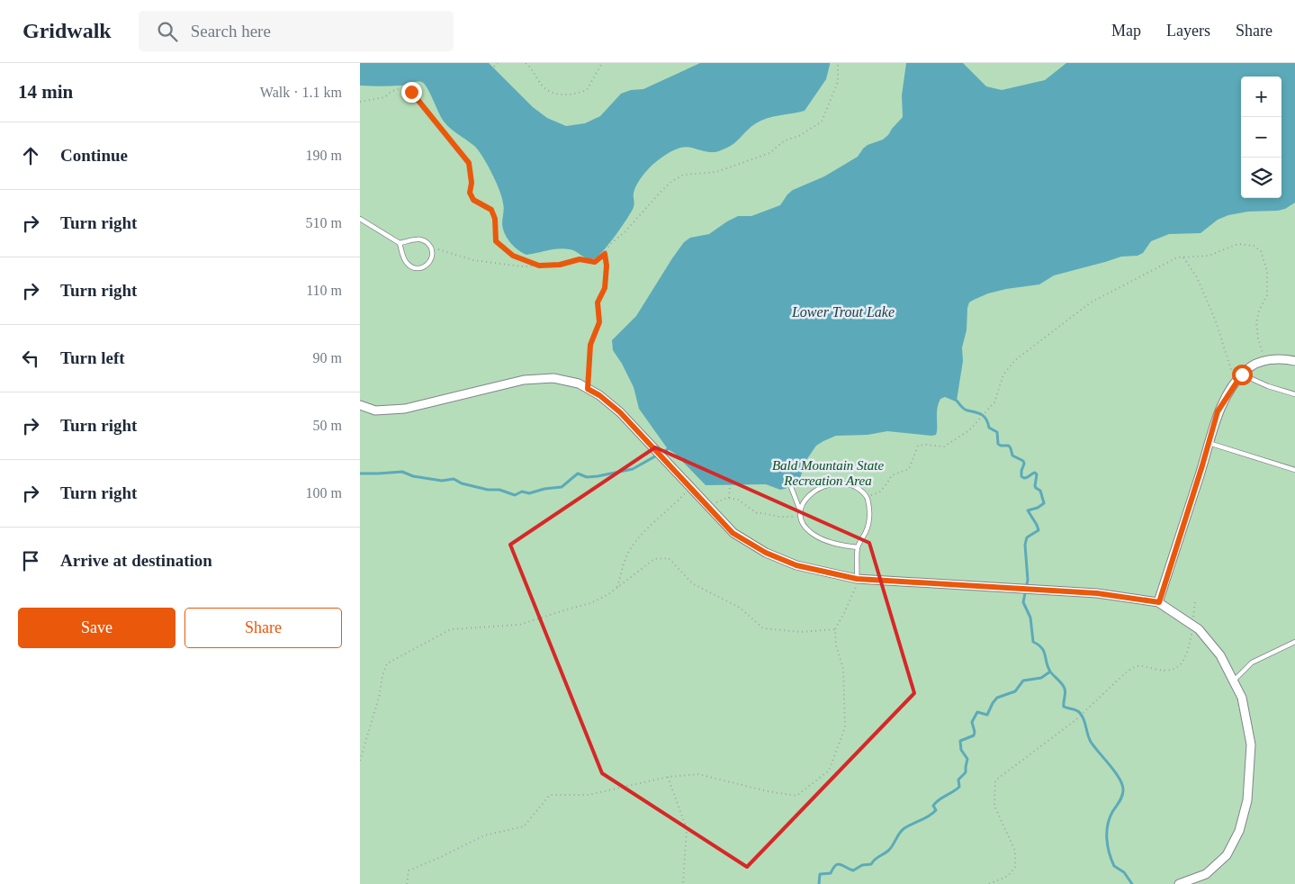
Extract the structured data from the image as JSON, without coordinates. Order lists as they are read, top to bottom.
{
  "water": ["Lower Trout Lake"],
  "parks": ["Bald Mountain State Recreation Area"],
  "page": {
    "header": "Gridwalk",
    "search": "Search here",
    "nav": ["Map", "Layers", "Share"],
    "heading": ["14 min", "Walk · 1.1 km"],
    "map_buttons": ["+", "−"],
    "list": [
      ["Continue", "190 m"],
      ["Turn right", "510 m"],
      ["Turn right", "110 m"],
      ["Turn left", "90 m"],
      ["Turn right", "50 m"],
      ["Turn right", "100 m"],
      "Arrive at destination"
    ],
    "buttons": ["Save", "Share"]
  }
}
